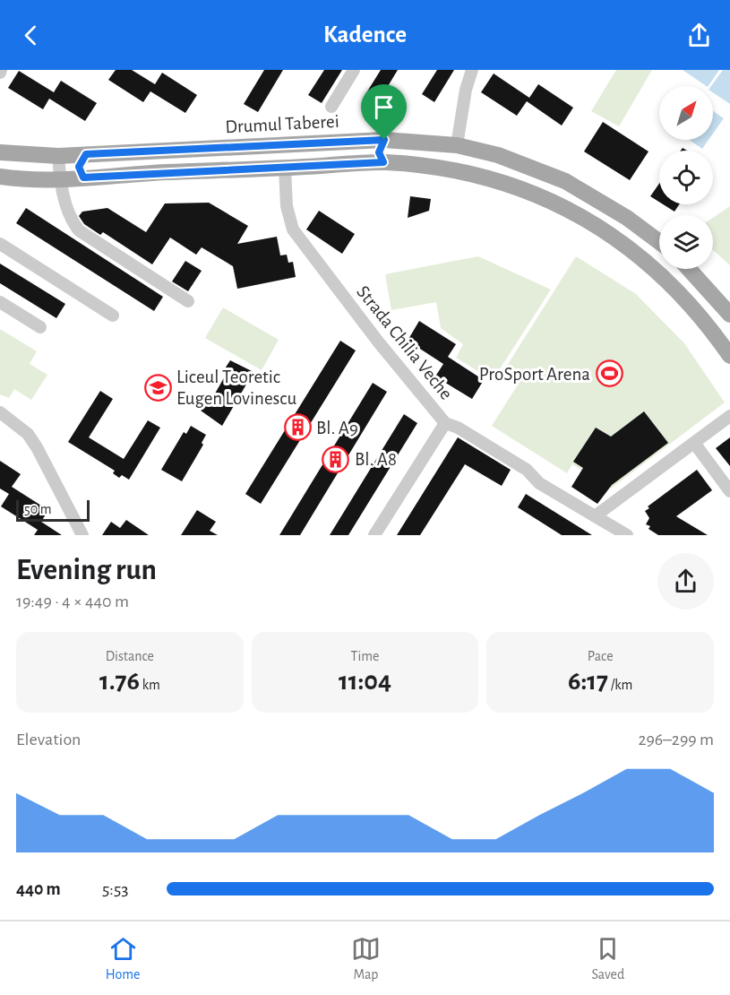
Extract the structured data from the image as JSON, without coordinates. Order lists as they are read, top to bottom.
{
  "streets": {
    "main road": ["Drumul Taberei"],
    "street": ["Strada Chilia Veche"]
  },
  "places": {
    "sports": ["ProSport Arena"],
    "school or university": ["Liceul Teoretic Eugen Lovinescu"],
    "building": ["Bl. A9", "Bl. A8"]
  },
  "scale_bar": "50 m",
  "north": "top right",
  "page": {
    "header": "Kadence",
    "scale": "50 m",
    "heading": ["Evening run", "19:49 · 4 × 440 m"],
    "stats": [
      ["Distance", "1.76 km"],
      ["Time", "11:04"],
      ["Pace", "6:17 /km"]
    ],
    "chart": ["Elevation", "296–299 m"],
    "list": [
      {
        "name": "440 m",
        "note": "5:53"
      }
    ],
    "tabs": ["Home", "Map", "Saved"]
  }
}
